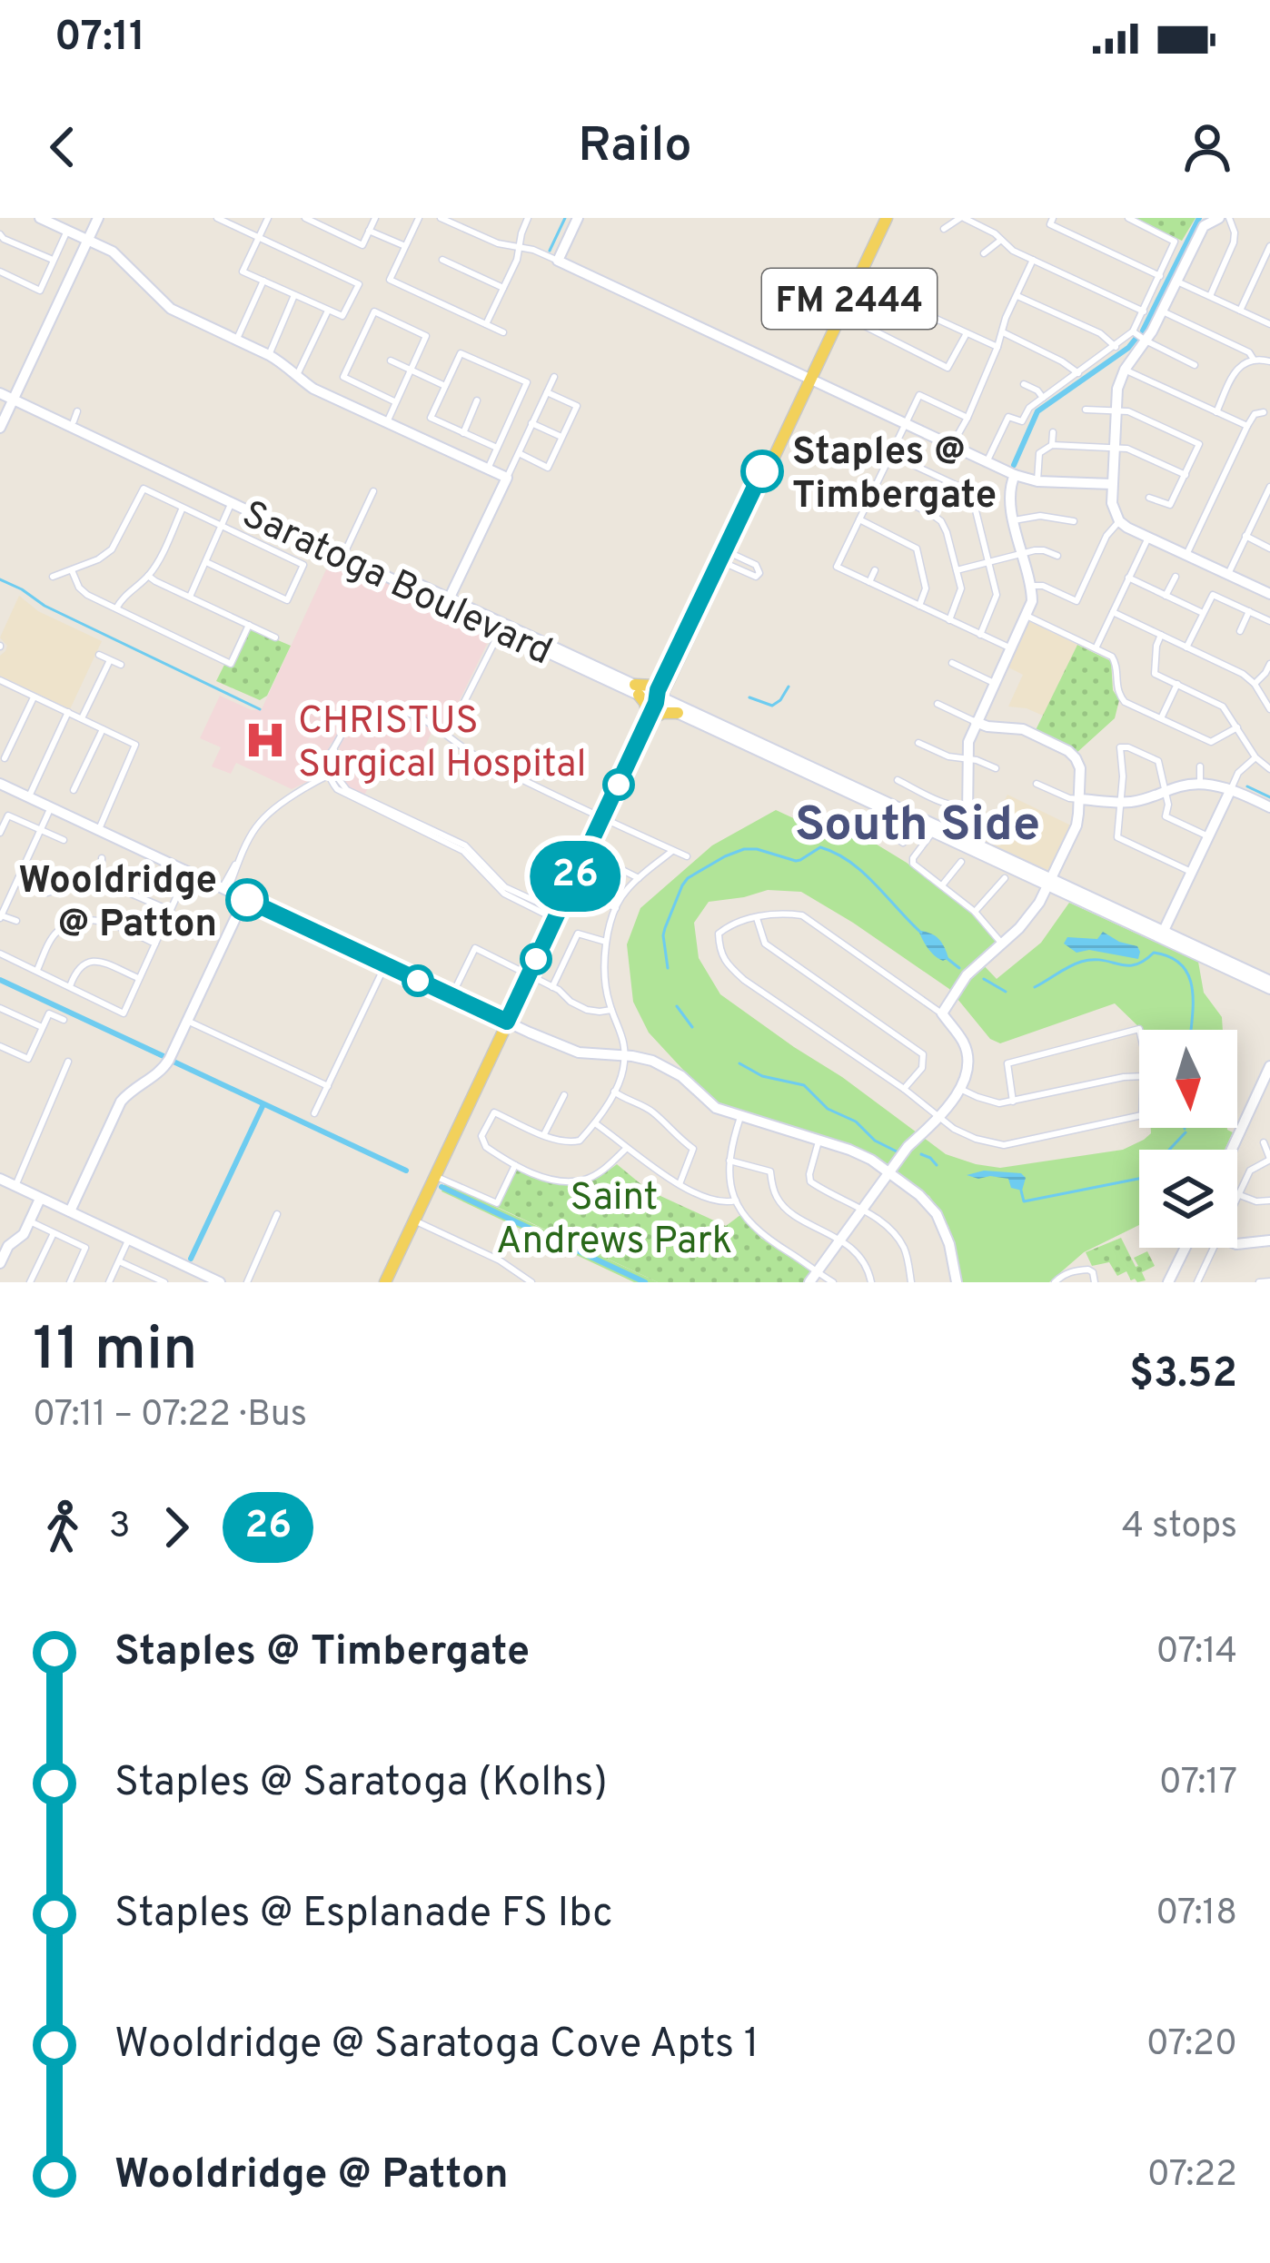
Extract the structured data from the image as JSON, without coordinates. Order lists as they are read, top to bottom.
{
  "streets": {
    "main road": ["FM 2444"],
    "street": ["Saratoga Boulevard"]
  },
  "crossings": [
    ["FM 2444", "Saratoga Boulevard"]
  ],
  "districts": ["South Side"],
  "parks": ["Saint Andrews Park"],
  "places": {
    "other": ["Staples @ Timbergate", "Wooldridge @ Patton"],
    "hospital": ["CHRISTUS Surgical Hospital"]
  },
  "lines": ["bus line 26"],
  "north": "bottom",
  "page": {
    "status": "07:11",
    "header": "Railo",
    "on_map": "26",
    "heading": ["11 min", "07:11 – 07:22 · Bus", "$3.52"],
    "legs": ["3", "26", "4 stops"],
    "list": [
      {
        "name": "Staples @ Timbergate",
        "value": "07:14"
      },
      {
        "name": "Staples @ Saratoga (Kolhs)",
        "value": "07:17"
      },
      {
        "name": "Staples @ Esplanade FS Ibc",
        "value": "07:18"
      },
      {
        "name": "Wooldridge @ Saratoga Cove Apts 1",
        "value": "07:20"
      },
      {
        "name": "Wooldridge @ Patton",
        "value": "07:22"
      }
    ]
  }
}
